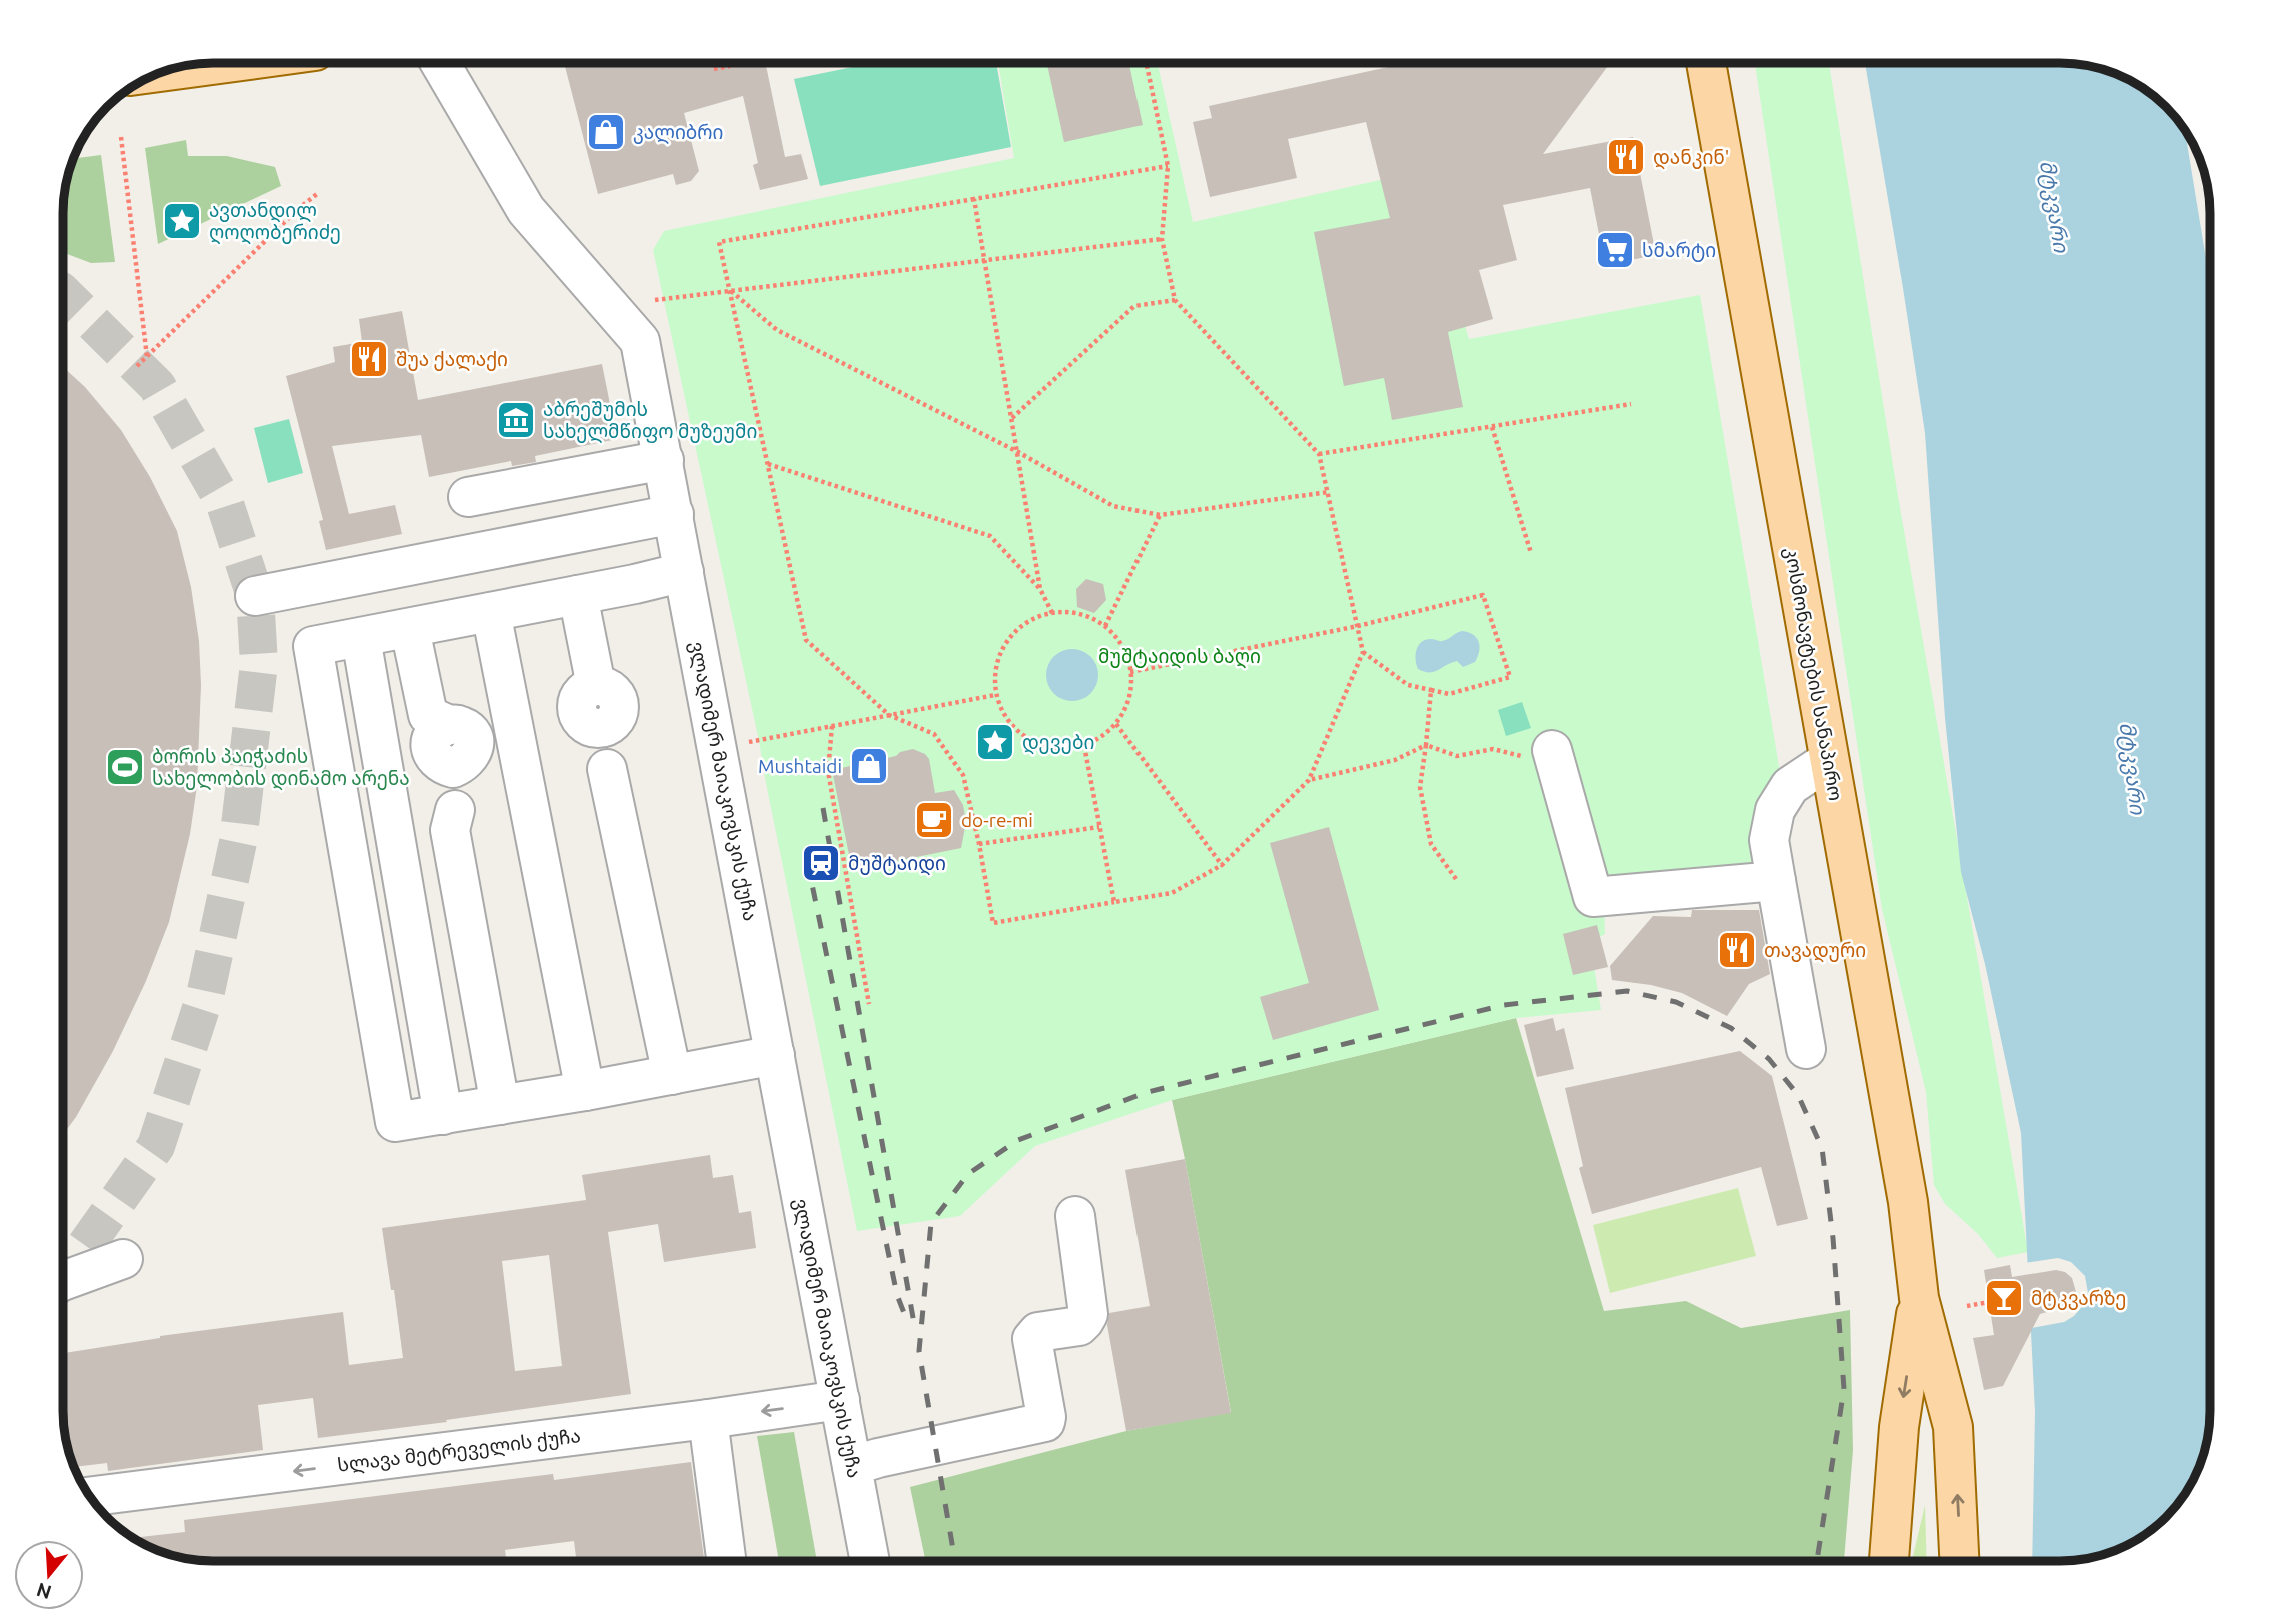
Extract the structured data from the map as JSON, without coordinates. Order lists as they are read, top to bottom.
{
  "streets": {
    "main road": ["კოსმონავტების სანაპირო"],
    "street": ["ვლადიმერ მაიაკოვსკის ქუჩა", "სლავა მეტრეველის ქუჩა"]
  },
  "crossings": [
    ["ვლადიმერ მაიაკოვსკის ქუჩა", "სლავა მეტრეველის ქუჩა"]
  ],
  "water": ["მტკვარი"],
  "parks": ["მუშტაიდის ბაღი"],
  "places": {
    "shop": ["კალიბრი", "Mushtaidi"],
    "restaurant": ["დანკინ'", "შუა ქალაქი", "თავადური"],
    "place": ["ავთანდილ ღოღობერიძე", "დევები"],
    "supermarket": ["სმარტი"],
    "museum": ["აბრეშუმის სახელმწიფო მუზეუმი"],
    "sports": ["ბორის პაიჭაძის სახელობის დინამო არენა"],
    "cafe": ["do-re-mi"],
    "station": ["მუშტაიდი"],
    "bar": ["მტკვარზე"]
  },
  "north": "bottom"
}
